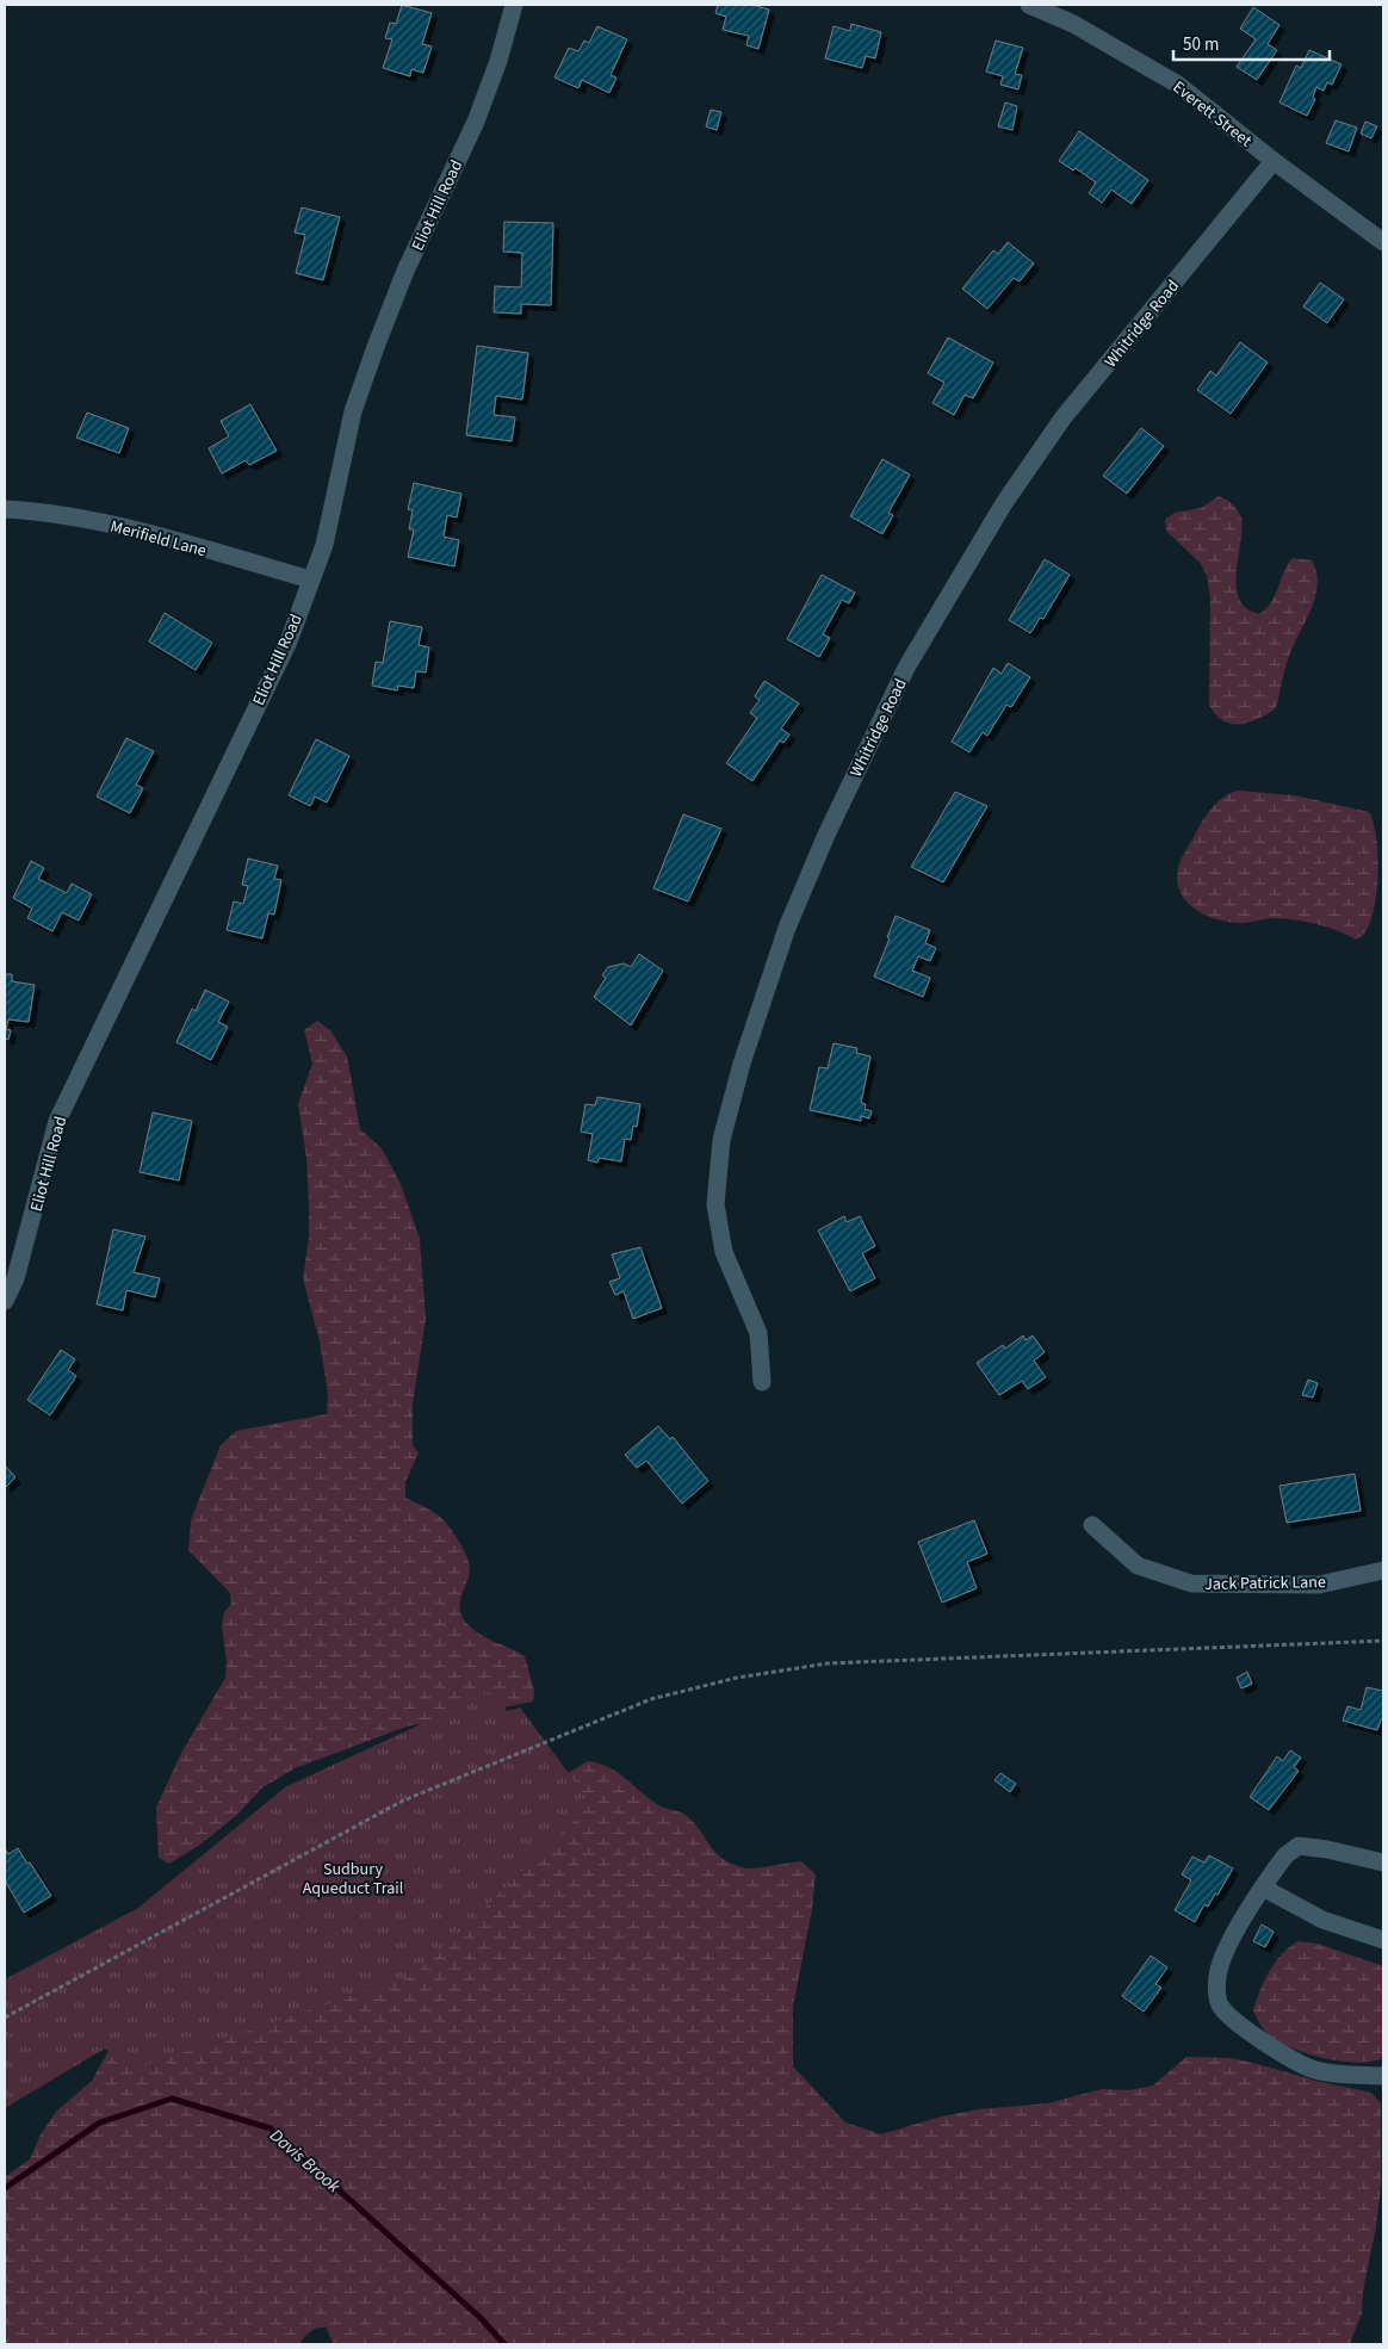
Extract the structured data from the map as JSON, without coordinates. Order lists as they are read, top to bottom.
{
  "streets": {
    "street": [
      "Everett Street",
      "Eliot Hill Road",
      "Whitridge Road",
      "Merifield Lane",
      "Jack Patrick Lane"
    ]
  },
  "crossings": [
    ["Everett Street", "Whitridge Road"],
    ["Eliot Hill Road", "Merifield Lane"]
  ],
  "water": ["Davis Brook"],
  "parks": ["Sudbury Aqueduct Trail"],
  "scale_bar": "50 m"
}
